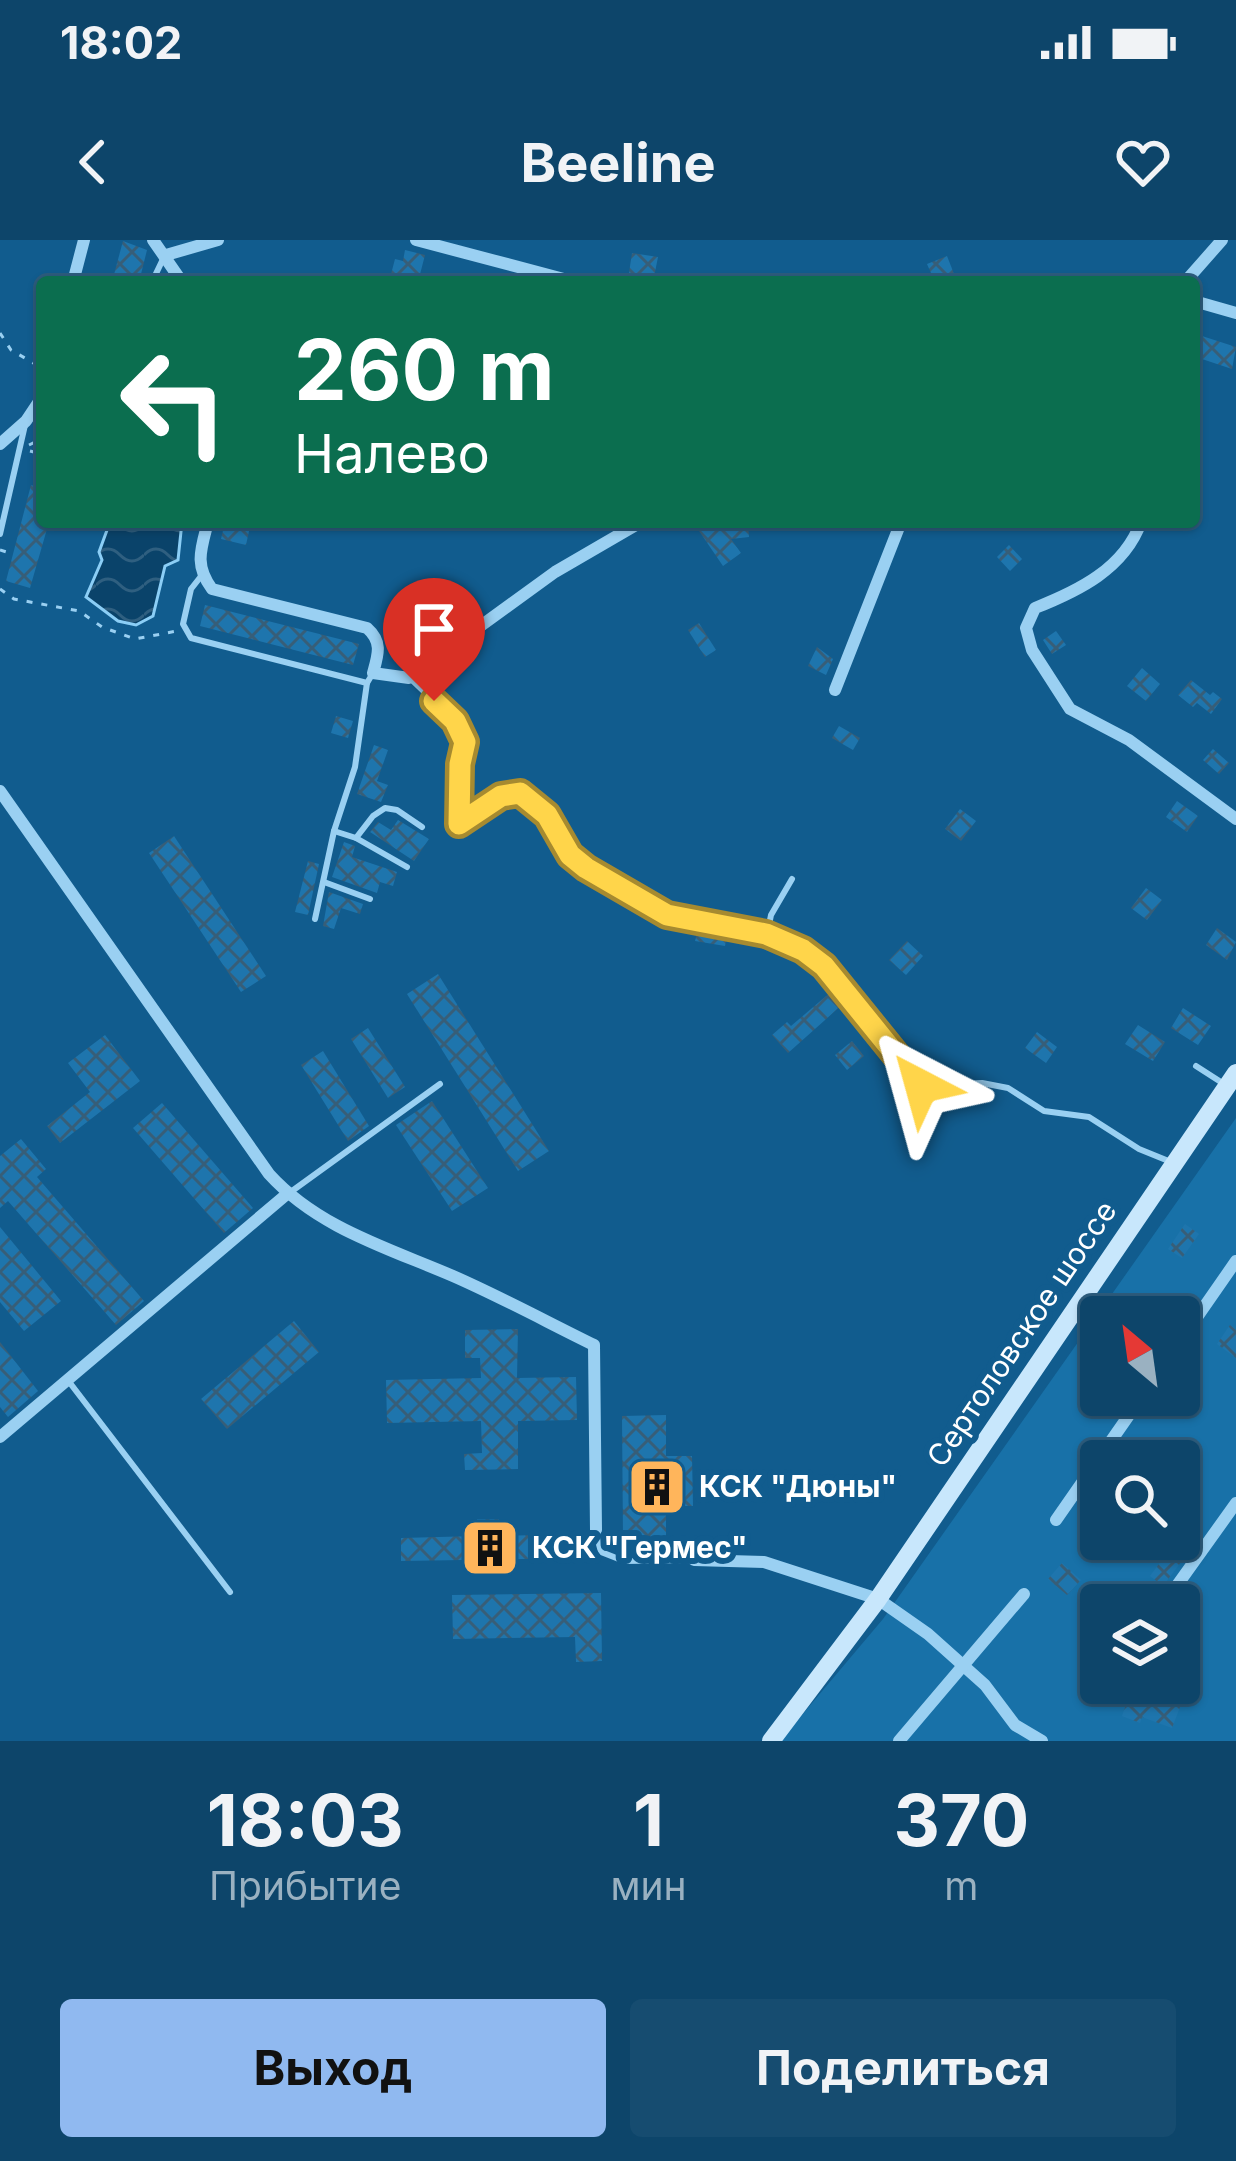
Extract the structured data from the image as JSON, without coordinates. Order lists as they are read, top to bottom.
{
  "streets": {
    "main road": ["Сертоловское шоссе"]
  },
  "places": {
    "building": ["КСК \"Дюны\"", "КСК \"Гермес\""]
  },
  "north": "top left",
  "page": {
    "status": "18:02",
    "header": "Beeline",
    "turn": ["260 m", "Налево"],
    "eta": [
      "18:03",
      "Прибытие",
      "1",
      "мин",
      "370",
      "m"
    ],
    "buttons": ["Выход", "Поделиться"]
  }
}
